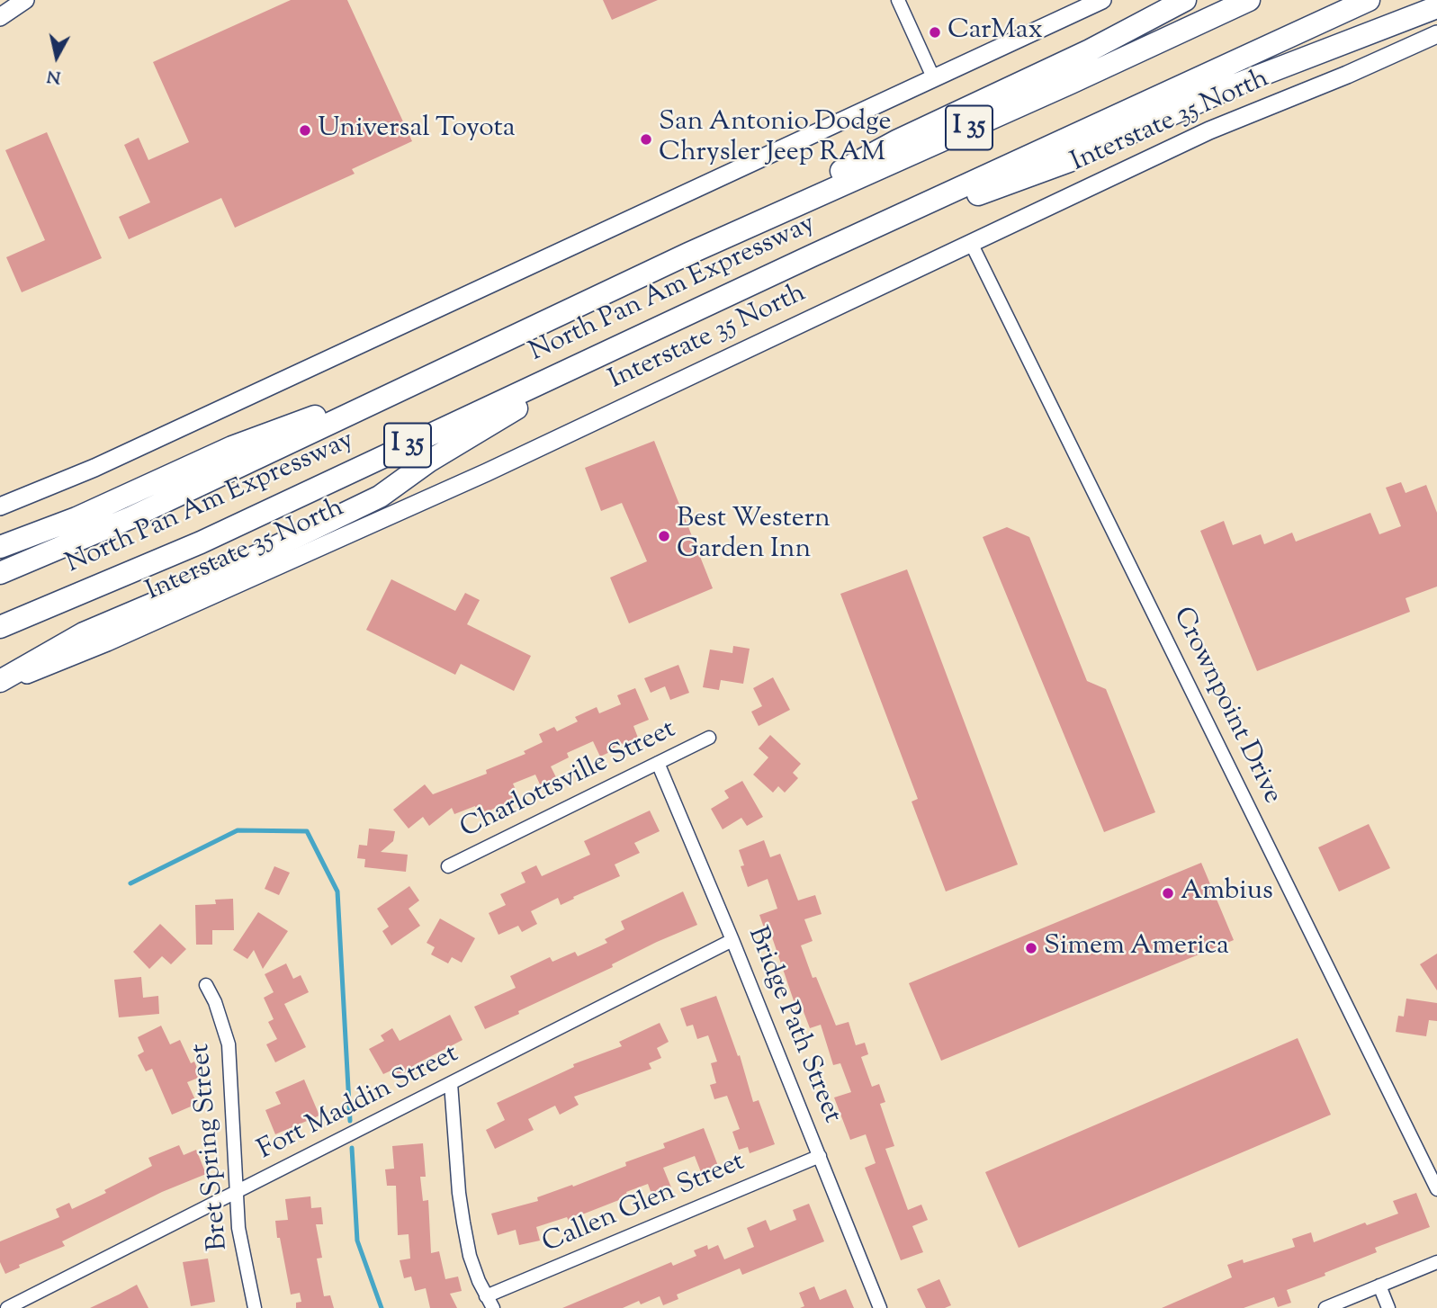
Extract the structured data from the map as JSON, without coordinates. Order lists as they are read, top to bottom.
{
  "streets": {
    "highway": ["I 35", "North Pan Am Expressway"],
    "main road": ["Interstate 35 North"],
    "street": [
      "Crownpoint Drive",
      "Charlottsville Street",
      "Bridge Path Street",
      "Fort Maddin Street",
      "Bret Spring Street",
      "Callen Glen Street"
    ]
  },
  "crossings": [
    ["Interstate 35 North", "Crownpoint Drive"],
    ["Charlottsville Street", "Bridge Path Street"],
    ["Bridge Path Street", "Fort Maddin Street"],
    ["Bridge Path Street", "Callen Glen Street"],
    ["Fort Maddin Street", "Bret Spring Street"]
  ],
  "places": [
    "CarMax",
    "Universal Toyota",
    "San Antonio Dodge Chrysler Jeep RAM",
    "Best Western Garden Inn",
    "Ambius",
    "Simem America"
  ],
  "north": "bottom"
}
